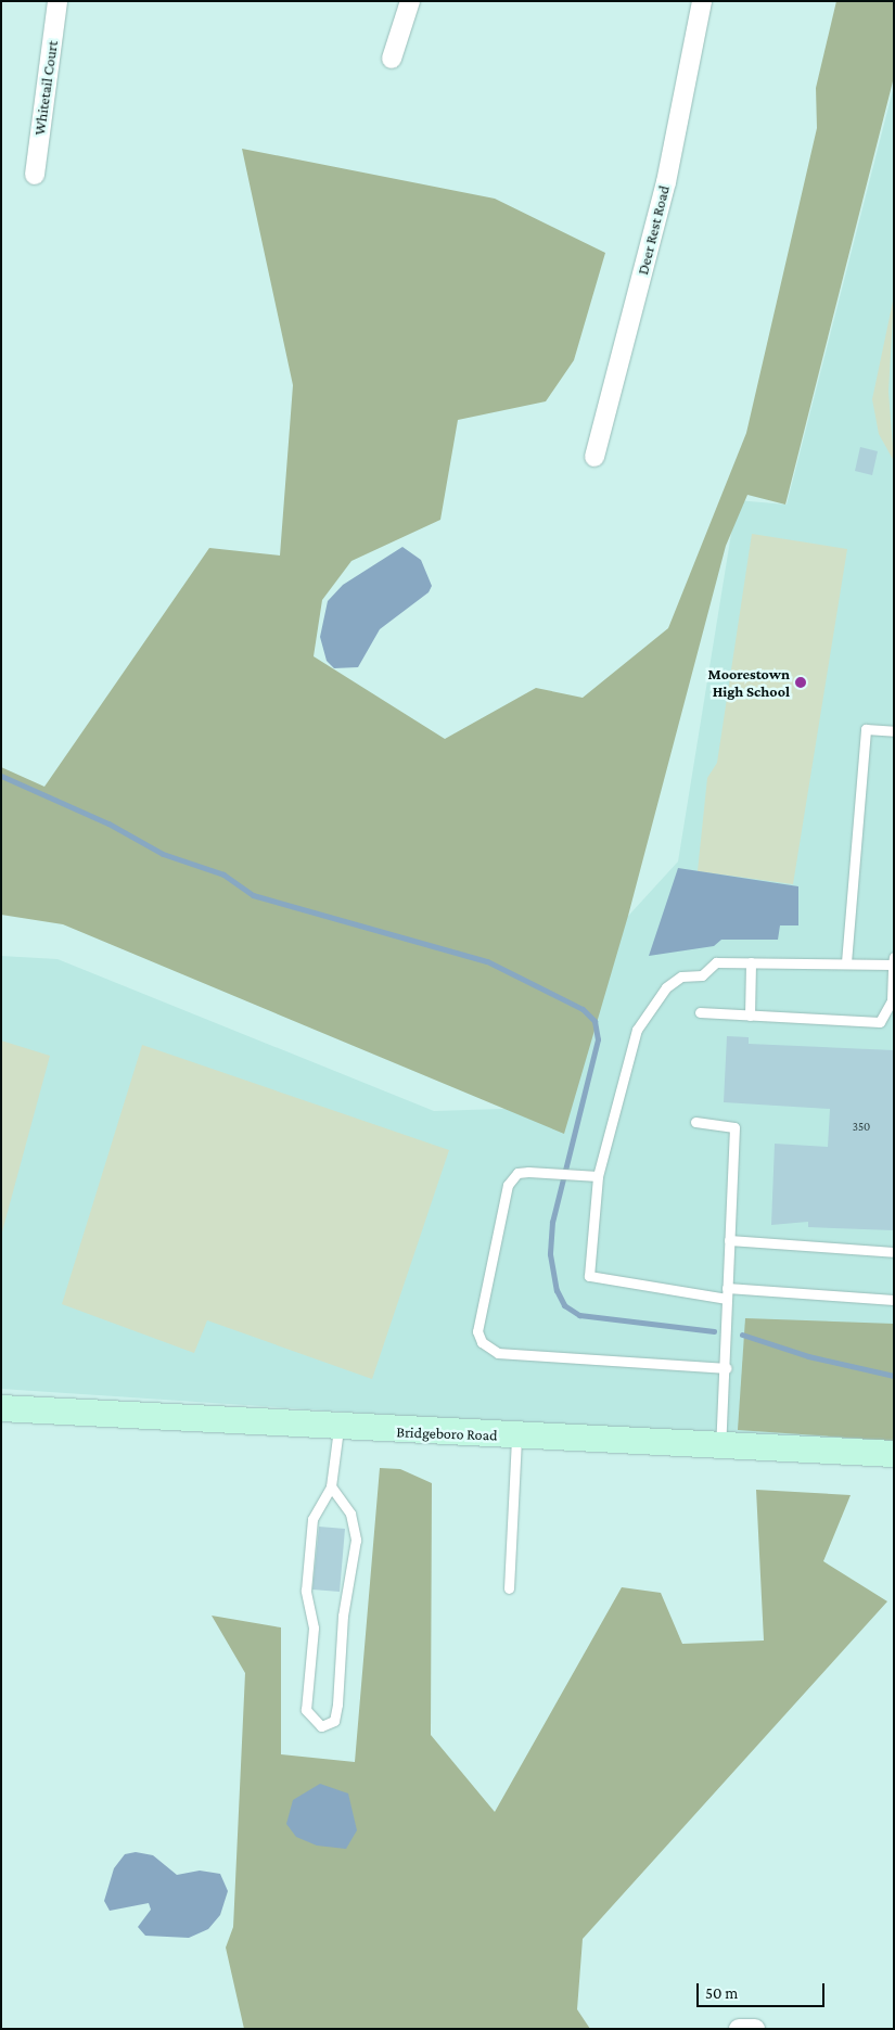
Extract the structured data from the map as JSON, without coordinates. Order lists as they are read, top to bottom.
{
  "streets": {
    "main road": ["Bridgeboro Road"],
    "street": ["Whitetail Court", "Deer Rest Road"]
  },
  "places": ["Moorestown High School"],
  "house_numbers": ["350"],
  "scale_bar": "50 m"
}
